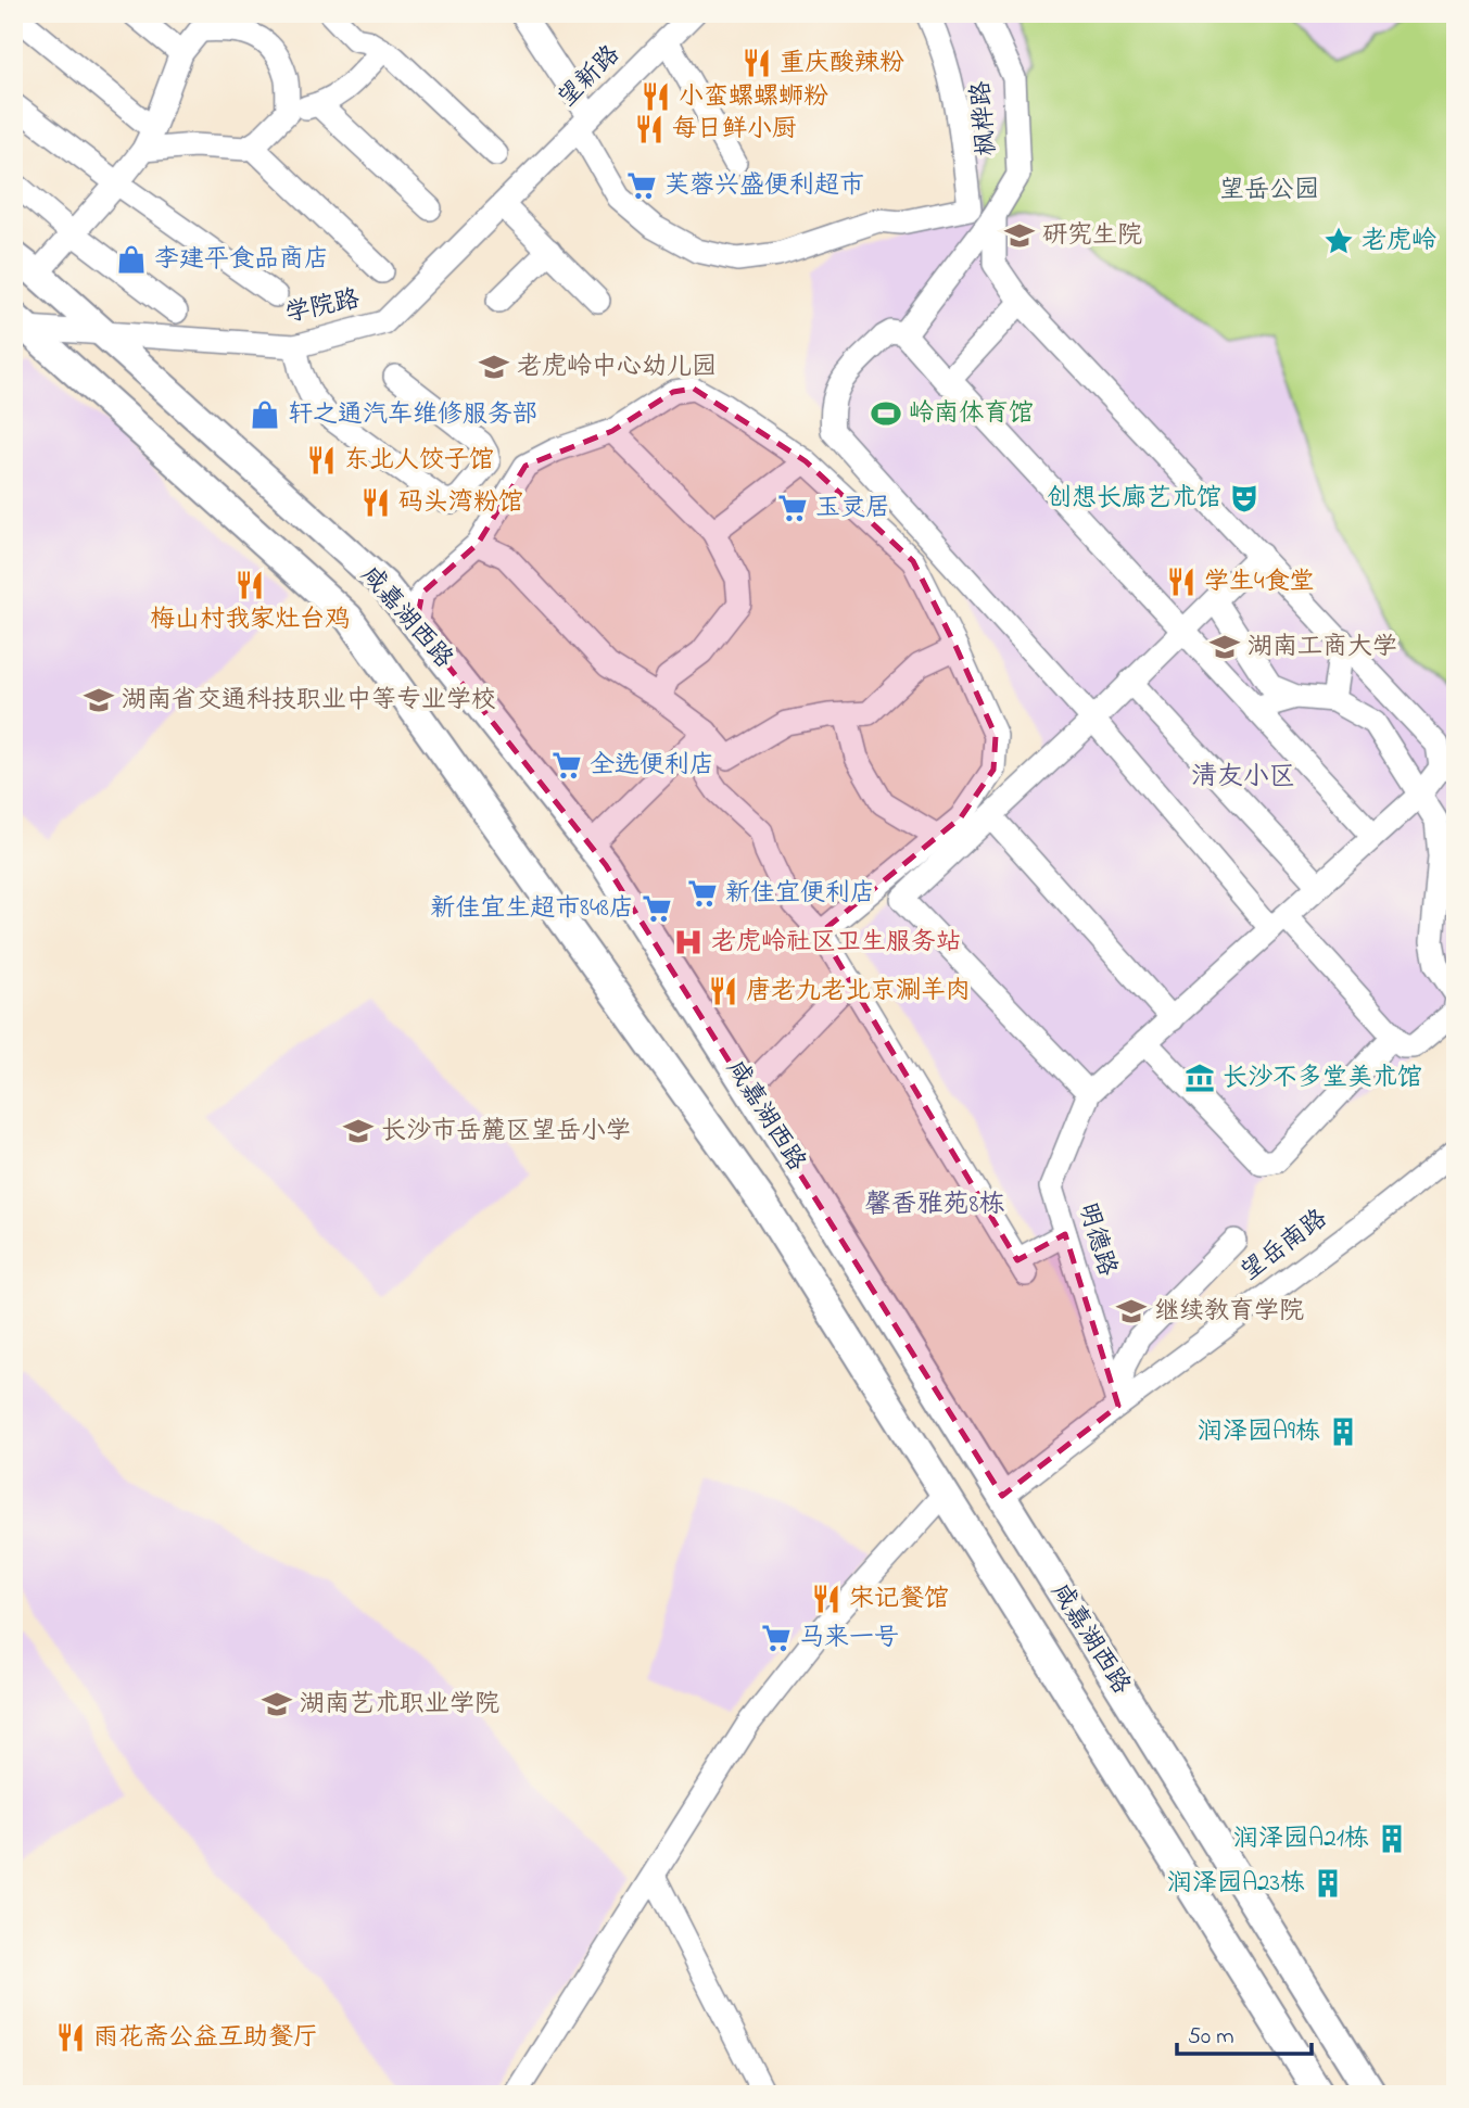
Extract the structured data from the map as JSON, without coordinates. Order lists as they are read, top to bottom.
{
  "streets": {
    "main road": ["咸嘉湖西路"],
    "street": [
      "望新路",
      "枫桦路",
      "学院路",
      "明德路",
      "望岳南路"
    ]
  },
  "crossings": [
    ["望新路", "学院路"],
    ["学院路", "咸嘉湖西路"],
    ["咸嘉湖西路", "望岳南路"],
    ["明德路", "望岳南路"]
  ],
  "districts": ["清友小区", "馨香雅苑8栋"],
  "parks": ["望岳公园"],
  "places": {
    "restaurant": [
      "重庆酸辣粉",
      "小蛮螺螺蛳粉",
      "每日鲜小厨",
      "东北人饺子馆",
      "码头湾粉馆",
      "学生4食堂",
      "梅山村我家灶台鸡",
      "唐老九老北京涮羊肉",
      "宋记餐馆",
      "雨花斋公益互助餐厅"
    ],
    "supermarket": [
      "芙蓉兴盛便利超市",
      "玉灵居",
      "全选便利店",
      "新佳宜便利店",
      "新佳宜生超市848店",
      "马来一号"
    ],
    "school or university": [
      "研究生院",
      "老虎岭中心幼儿园",
      "湖南工商大学",
      "湖南省交通科技职业中等专业学校",
      "长沙市岳麓区望岳小学",
      "继续教育学院",
      "湖南艺术职业学院"
    ],
    "place": ["老虎岭"],
    "shop": ["李建平食品商店", "轩之通汽车维修服务部"],
    "sports": ["岭南体育馆"],
    "theatre": ["创想长廊艺术馆"],
    "hospital": ["老虎岭社区卫生服务站"],
    "museum": ["长沙不多堂美术馆"],
    "building": ["润泽园A9栋", "润泽园A21栋", "润泽园A23栋"]
  },
  "scale_bar": "50 m"
}
